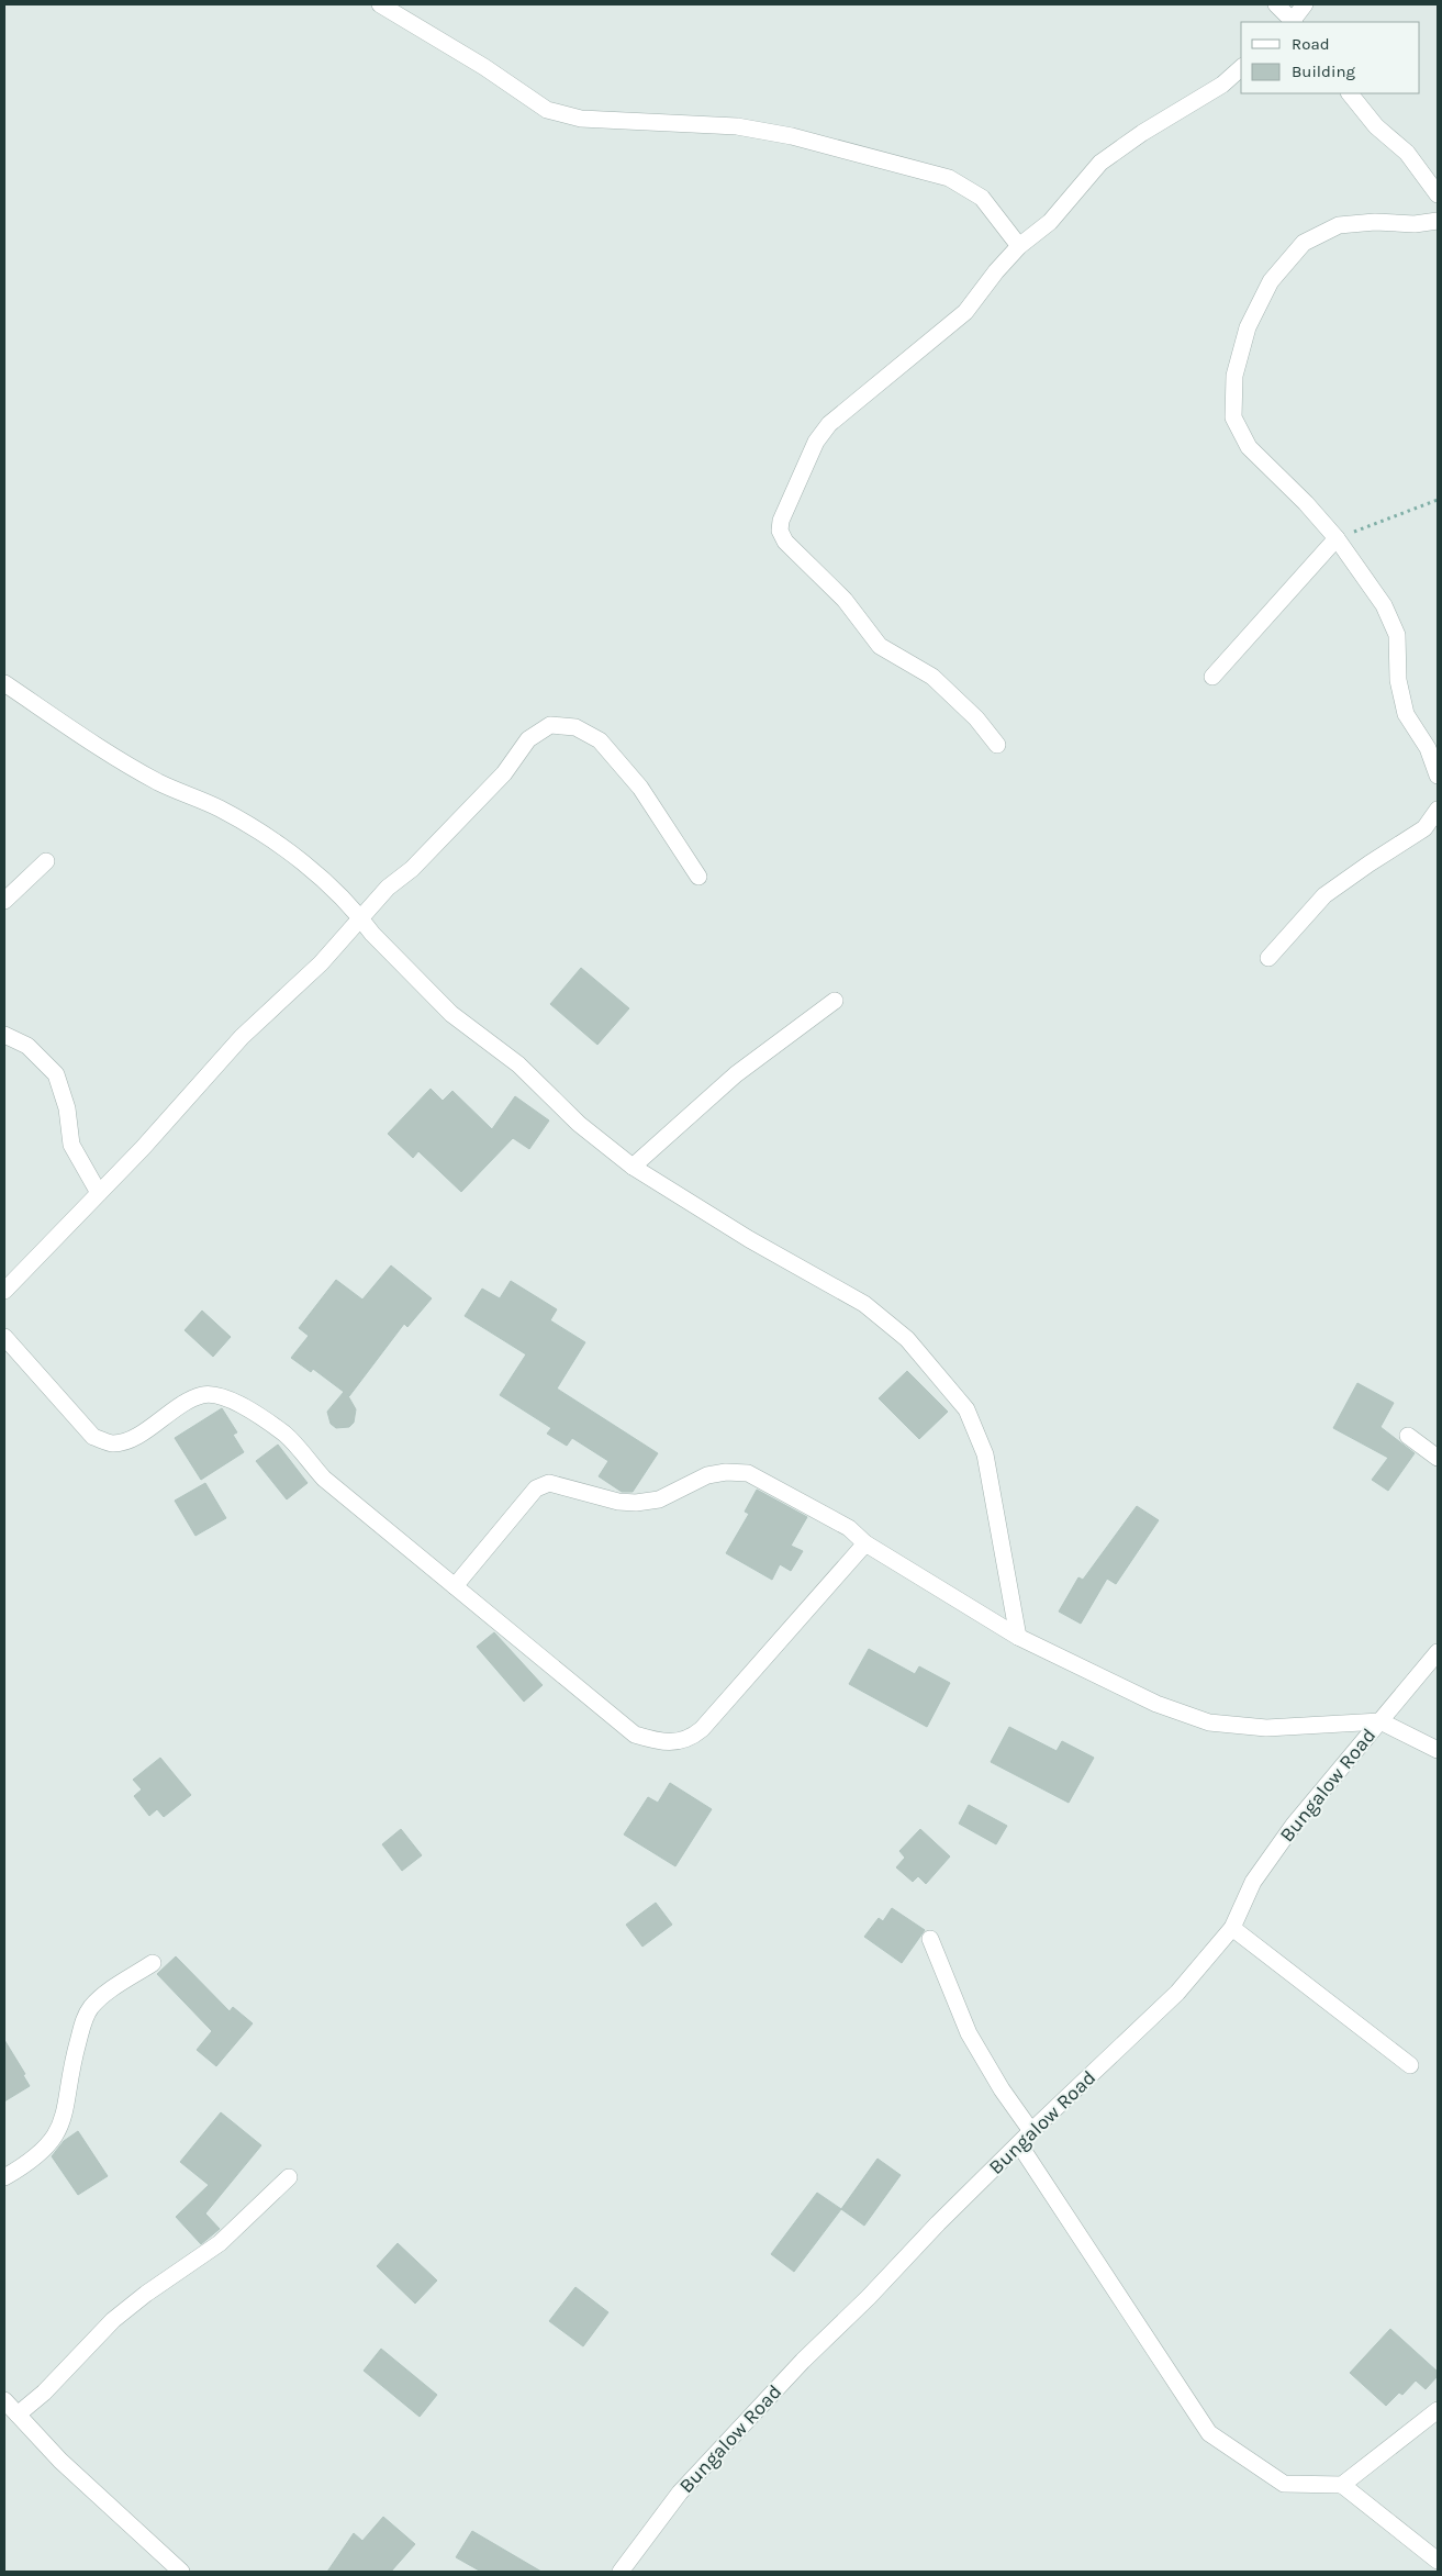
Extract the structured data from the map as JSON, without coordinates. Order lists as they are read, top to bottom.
{
  "streets": {
    "street": ["Bungalow Road"]
  },
  "legend": ["Road", "Building"]
}
